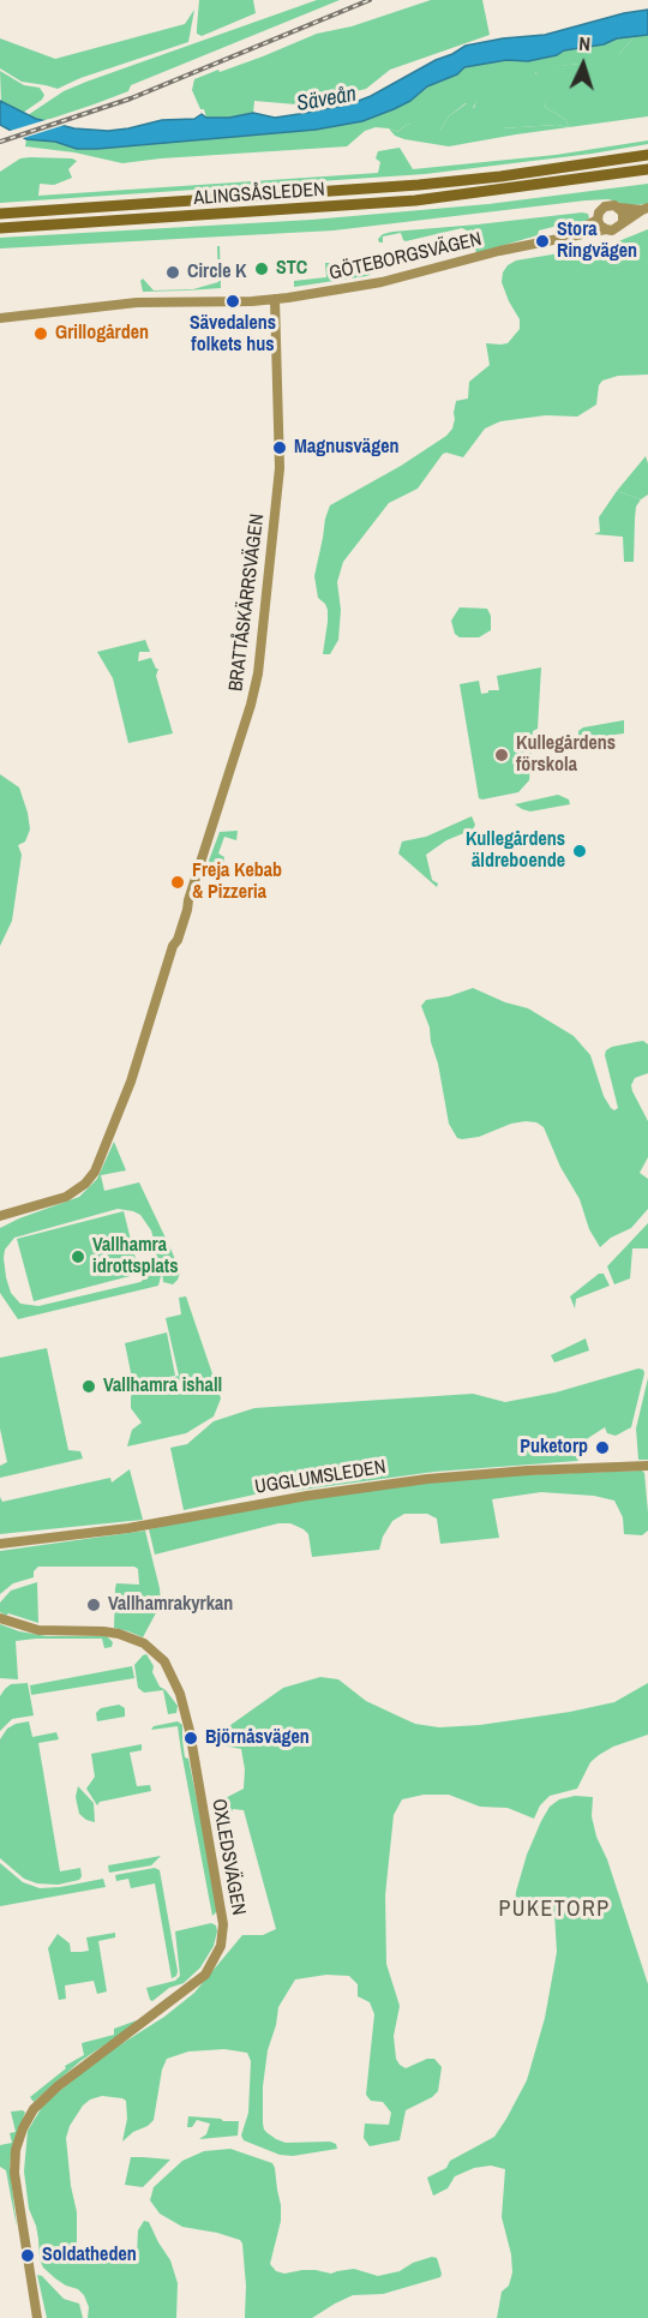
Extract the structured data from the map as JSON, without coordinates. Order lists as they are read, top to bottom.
{
  "streets": {
    "highway": ["ALINGSÅSLEDEN"],
    "street": [
      "GÖTEBORGSVÄGEN",
      "BRATTÅSKÄRRSVÄGEN",
      "UGGLUMSLEDEN",
      "OXLEDSVÄGEN"
    ]
  },
  "crossings": [
    ["GÖTEBORGSVÄGEN", "BRATTÅSKÄRRSVÄGEN"]
  ],
  "districts": ["PUKETORP"],
  "water": ["Säveån"],
  "places": [
    "Stora Ringvägen",
    "STC",
    "Circle K",
    "Sävedalens folkets hus",
    "Grillogården",
    "Magnusvägen",
    "Kullegårdens förskola",
    "Kullegårdens äldreboende",
    "Freja Kebab & Pizzeria",
    "Vallhamra idrottsplats",
    "Vallhamra ishall",
    "Puketorp",
    "Vallhamrakyrkan",
    "Björnåsvägen",
    "Soldatheden"
  ],
  "north": "top"
}
